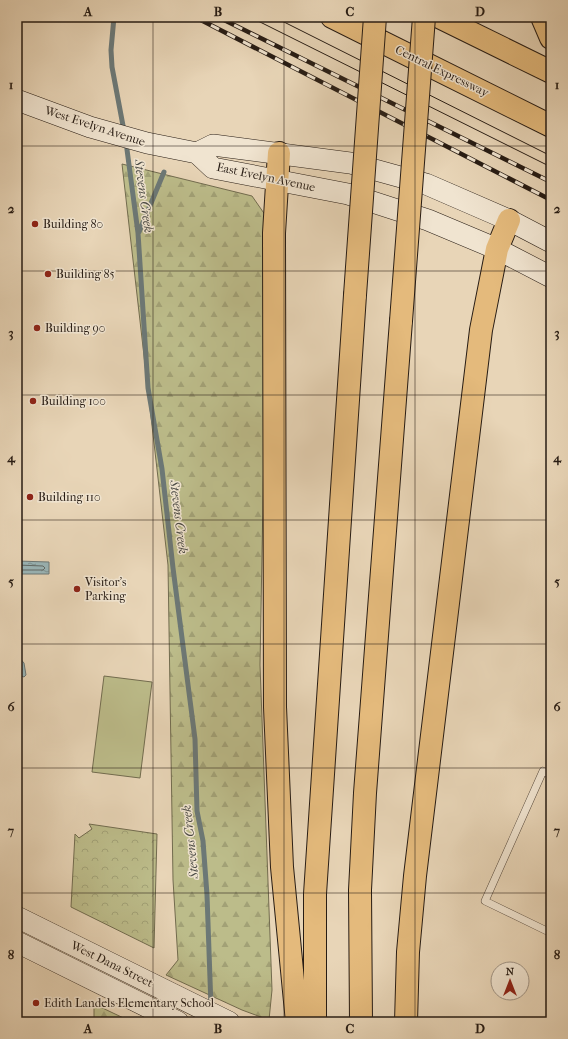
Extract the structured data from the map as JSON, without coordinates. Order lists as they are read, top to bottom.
{
  "streets": {
    "highway": ["Central Expressway"],
    "main road": ["West Evelyn Avenue", "East Evelyn Avenue", "West Dana Street"]
  },
  "crossings": [
    ["West Evelyn Avenue", "East Evelyn Avenue"]
  ],
  "water": ["Stevens Creek"],
  "places": [
    "Building 80",
    "Building 85",
    "Building 90",
    "Building 100",
    "Building 110",
    "Visitor's Parking",
    "Edith Landels Elementary School"
  ],
  "north": "top",
  "grid": {
    "columns": [
      "A",
      "B",
      "C",
      "D"
    ],
    "rows": [
      "1",
      "2",
      "3",
      "4",
      "5",
      "6",
      "7",
      "8"
    ]
  }
}
